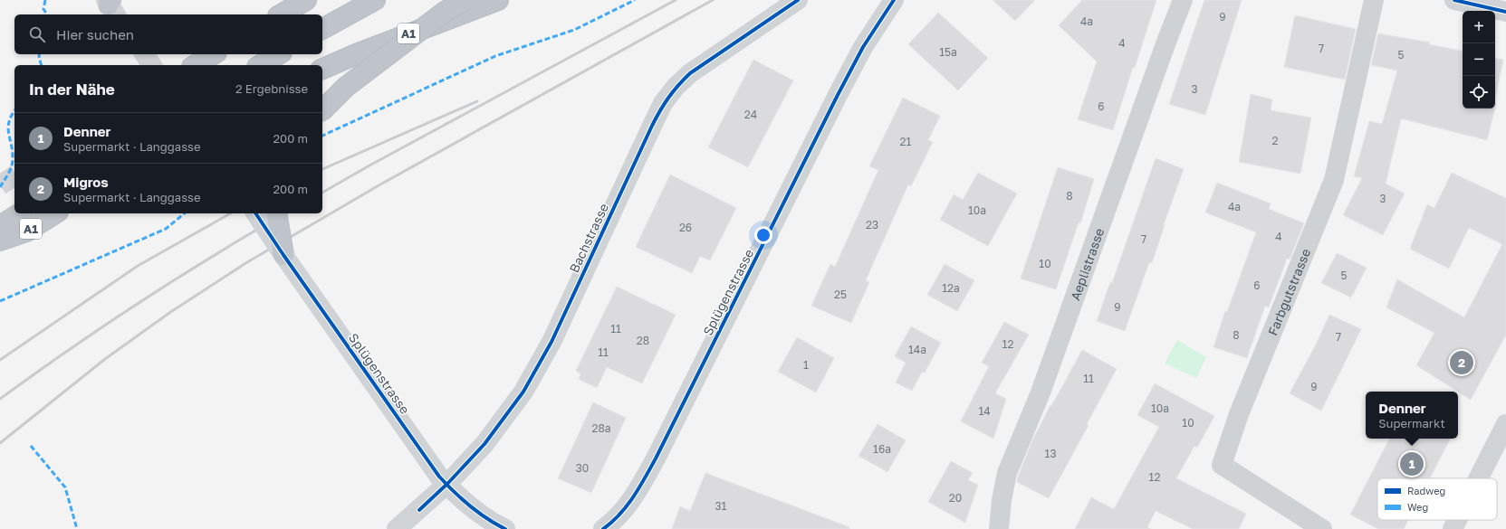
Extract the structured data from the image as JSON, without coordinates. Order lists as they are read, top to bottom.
{
  "streets": {
    "highway": ["A1"],
    "main road": ["Bachstrasse", "Splügenstrasse"],
    "street": ["Aeplistrasse", "Farbgutstrasse"]
  },
  "house_numbers": [
    "9",
    "4a",
    "4",
    "7",
    "15a",
    "5",
    "3",
    "6",
    "24",
    "2",
    "21",
    "8",
    "3",
    "4a",
    "10a",
    "23",
    "26",
    "4",
    "7",
    "10",
    "5",
    "6",
    "12a",
    "25",
    "9",
    "11",
    "8",
    "7",
    "28",
    "12",
    "14a",
    "11",
    "1",
    "11",
    "9",
    "10a",
    "14",
    "10",
    "28a",
    "16a",
    "13",
    "30",
    "12",
    "20",
    "31"
  ],
  "legend": ["Radweg", "Weg"],
  "page": {
    "map_buttons": ["+", "−"],
    "search": "Hier suchen",
    "heading": ["In der Nähe", "2 Ergebnisse"],
    "list": [
      {
        "mark": "1",
        "name": "Denner",
        "note": "Supermarkt · Langgasse",
        "value": "200 m"
      },
      {
        "mark": "2",
        "name": "Migros",
        "note": "Supermarkt · Langgasse",
        "value": "200 m"
      }
    ],
    "pins": ["2", "1"],
    "popup": ["Denner", "Supermarkt"]
  }
}
